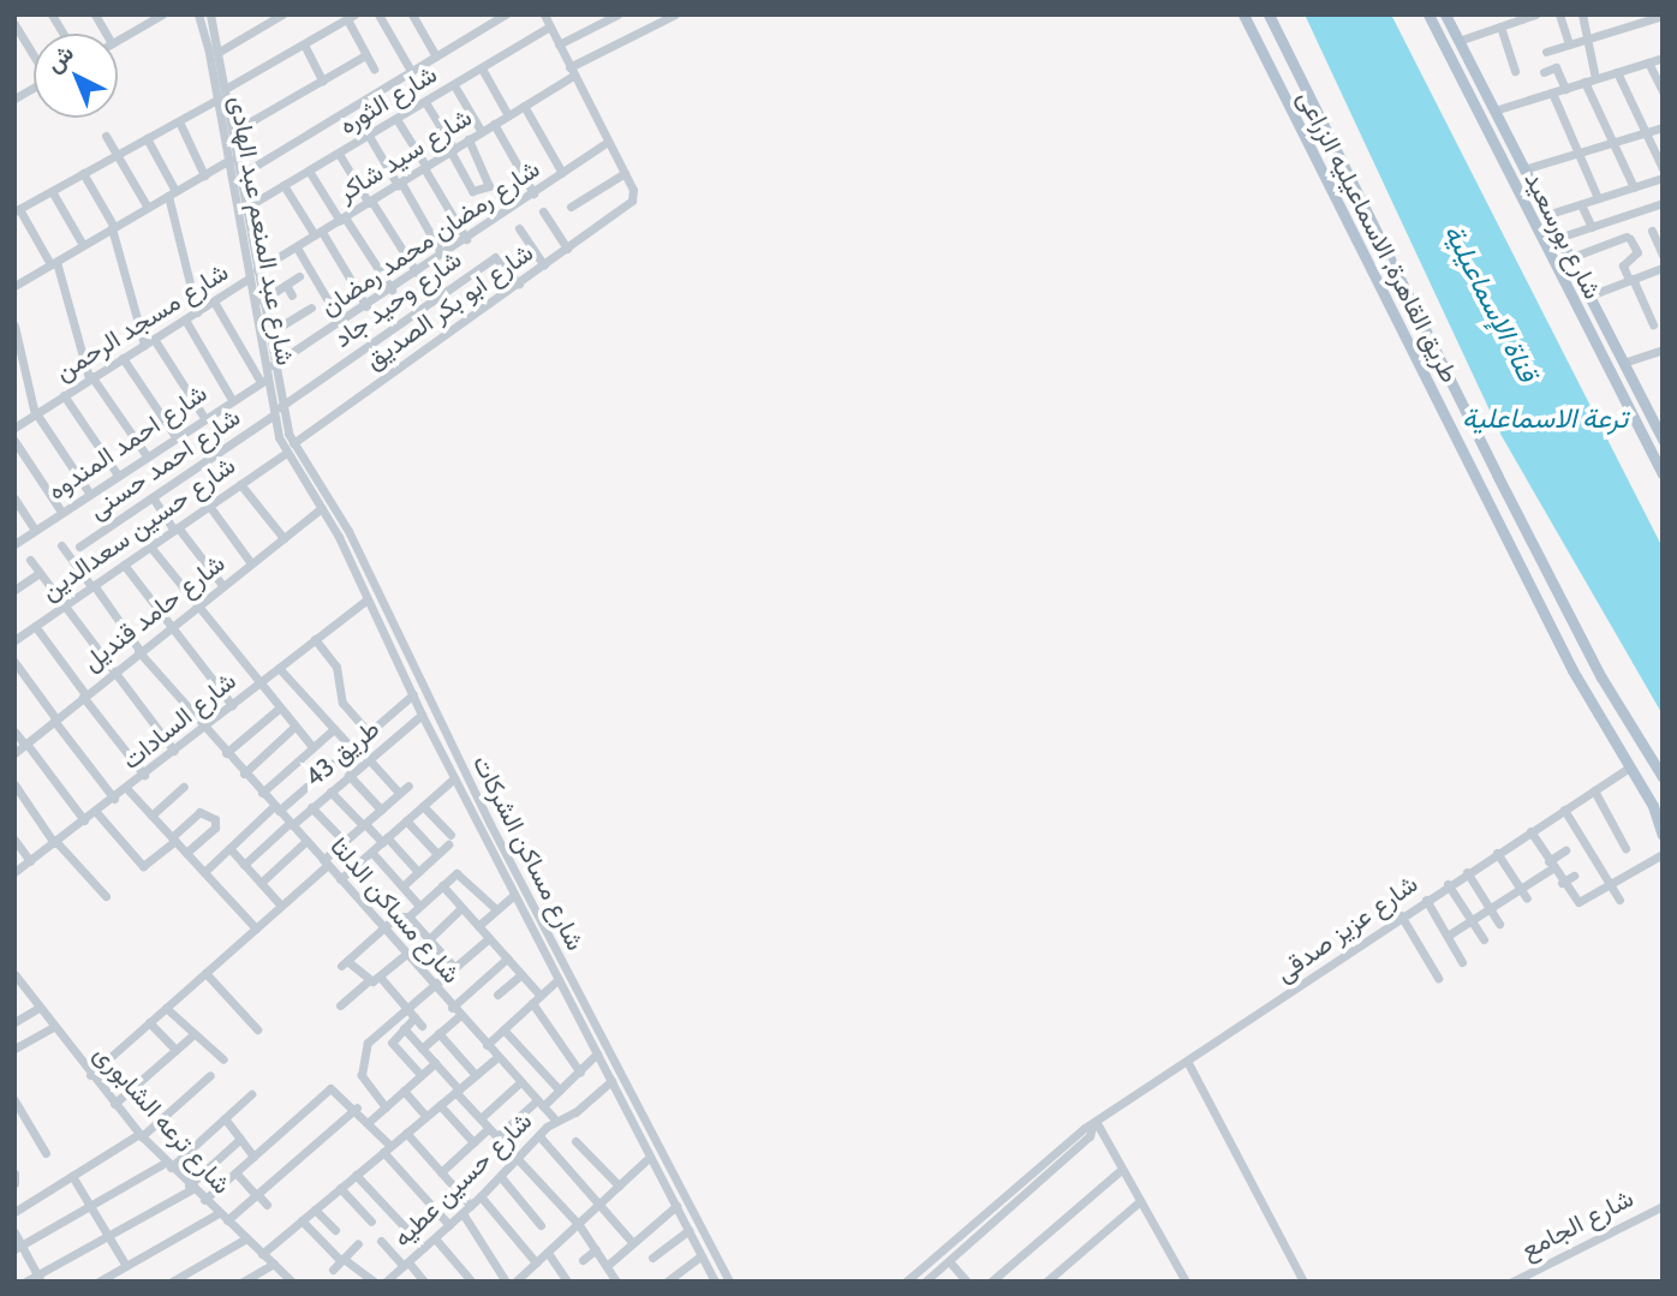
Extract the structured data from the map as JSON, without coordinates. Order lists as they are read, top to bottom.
{
  "streets": {
    "main road": ["شارع بورسعيد", "طريق القاهرة, الاسماعيليه الزراعى"],
    "street": [
      "شارع الثوره",
      "شارع سيد شاكر",
      "شارع عبد المنعم عبد الهادى",
      "شارع رمضان محمد رمضان",
      "شارع وحيد جاد",
      "شارع ابو بكر الصديق",
      "شارع مسجد الرحمن",
      "شارع احمد المندوه",
      "شارع احمد حسنى",
      "شارع حسين سعدالدين",
      "شارع حامد قنديل",
      "شارع السادات",
      "طريق 43",
      "شارع مساكن الشركات",
      "شارع مساكن الدلتا",
      "شارع عزيز صدقى",
      "شارع ترعه الشابورى",
      "شارع حسين عطيه",
      "شارع الجامع"
    ]
  },
  "crossings": [
    ["شارع الثوره", "شارع عبد المنعم عبد الهادى"],
    ["شارع سيد شاكر", "شارع عبد المنعم عبد الهادى"],
    ["شارع عبد المنعم عبد الهادى", "شارع رمضان محمد رمضان"],
    ["شارع عبد المنعم عبد الهادى", "شارع وحيد جاد"],
    ["شارع عبد المنعم عبد الهادى", "شارع ابو بكر الصديق"],
    ["شارع عبد المنعم عبد الهادى", "شارع مسجد الرحمن"],
    ["شارع عبد المنعم عبد الهادى", "شارع احمد المندوه"],
    ["شارع عبد المنعم عبد الهادى", "شارع احمد حسنى"],
    ["شارع عبد المنعم عبد الهادى", "شارع حسين سعدالدين"],
    ["شارع عبد المنعم عبد الهادى", "شارع مساكن الشركات"],
    ["طريق القاهرة, الاسماعيليه الزراعى", "شارع عزيز صدقى"],
    ["شارع وحيد جاد", "شارع ابو بكر الصديق"],
    ["شارع ابو بكر الصديق", "شارع مساكن الشركات"],
    ["شارع حسين سعدالدين", "شارع مساكن الشركات"],
    ["شارع حسين سعدالدين", "شارع مساكن الدلتا"],
    ["شارع حامد قنديل", "شارع مساكن الشركات"],
    ["شارع حامد قنديل", "شارع مساكن الدلتا"],
    ["شارع السادات", "شارع مساكن الشركات"],
    ["شارع السادات", "شارع مساكن الدلتا"],
    ["طريق 43", "شارع مساكن الشركات"],
    ["طريق 43", "شارع مساكن الدلتا"],
    ["شارع مساكن الشركات", "شارع حسين عطيه"],
    ["شارع مساكن الدلتا", "شارع حسين عطيه"]
  ],
  "water": ["قناة الإسماعيلية", "ترعة الاسماعلية"],
  "north": "top left"
}
